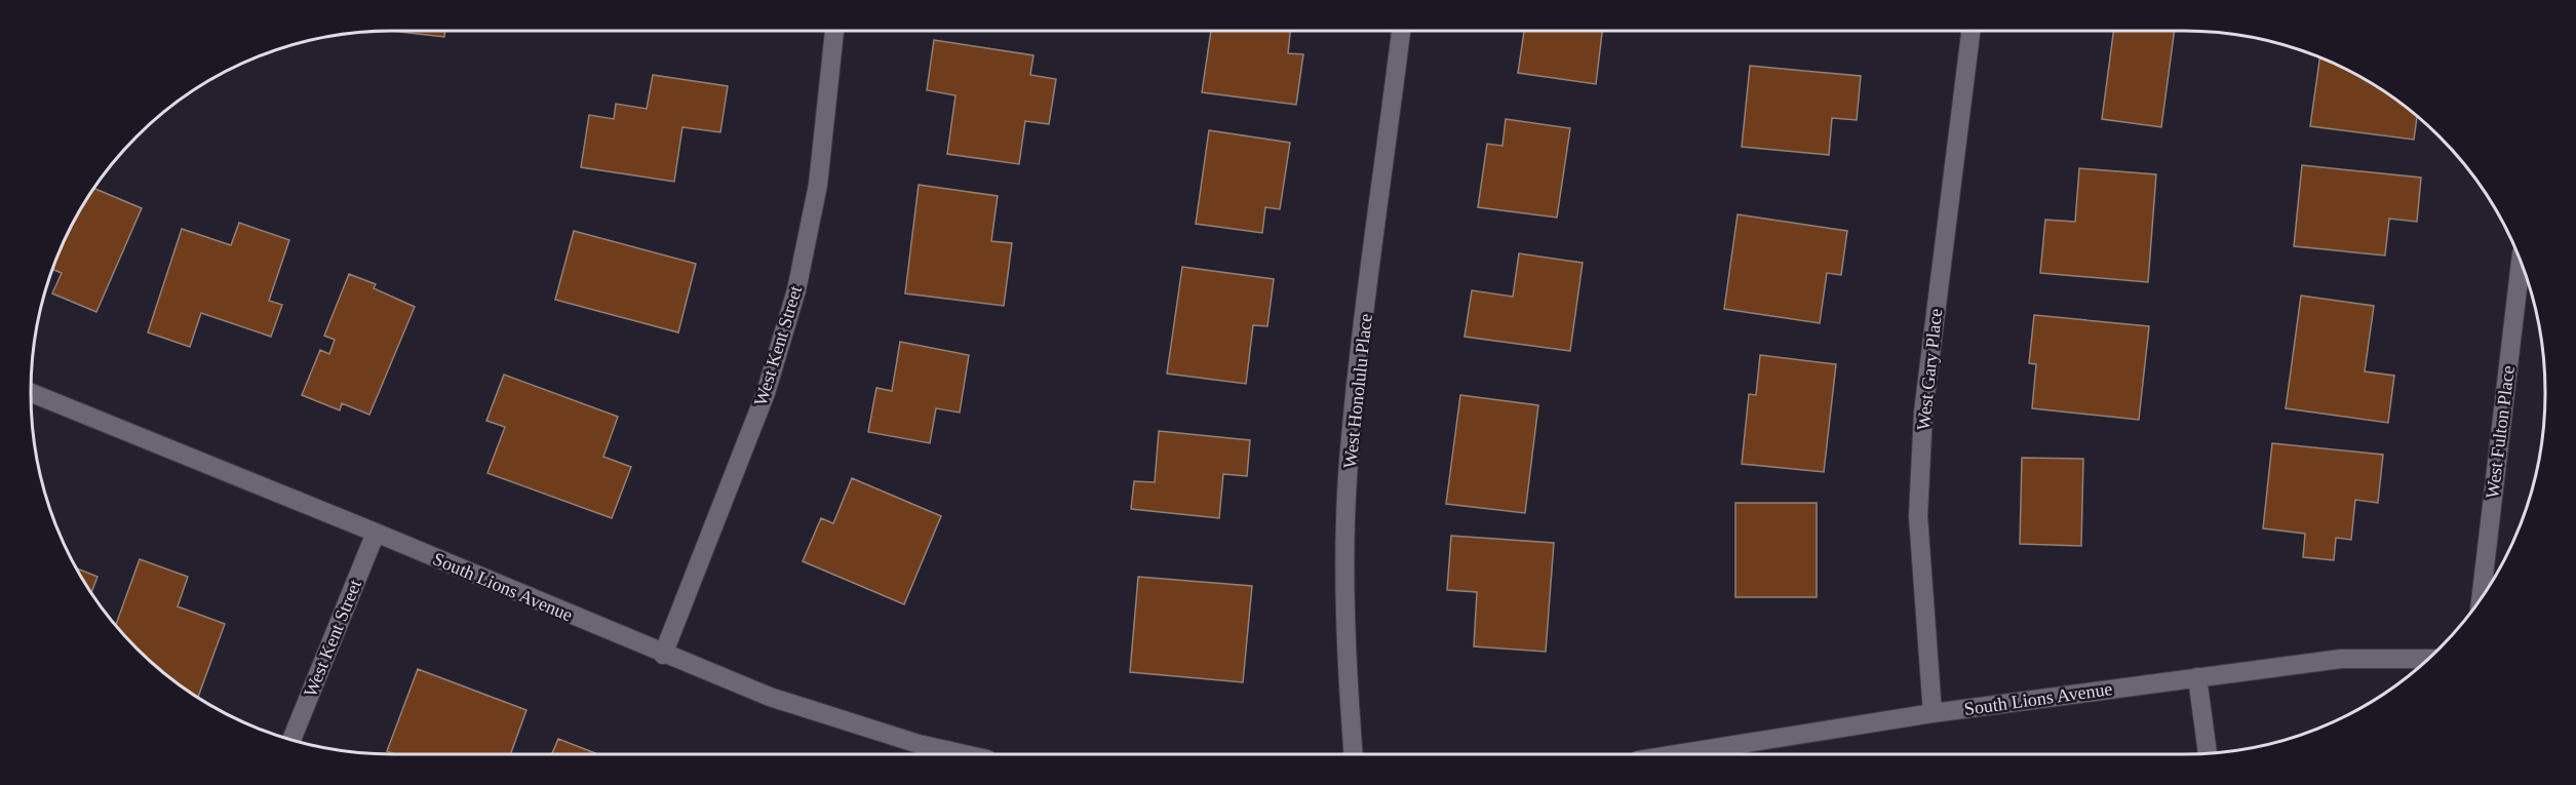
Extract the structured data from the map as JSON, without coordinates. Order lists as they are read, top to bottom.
{
  "streets": {
    "street": [
      "West Kent Street",
      "West Gary Place",
      "West Honolulu Place",
      "West Fulton Place",
      "South Lions Avenue"
    ]
  },
  "crossings": [
    ["West Kent Street", "South Lions Avenue"],
    ["West Gary Place", "South Lions Avenue"]
  ]
}
